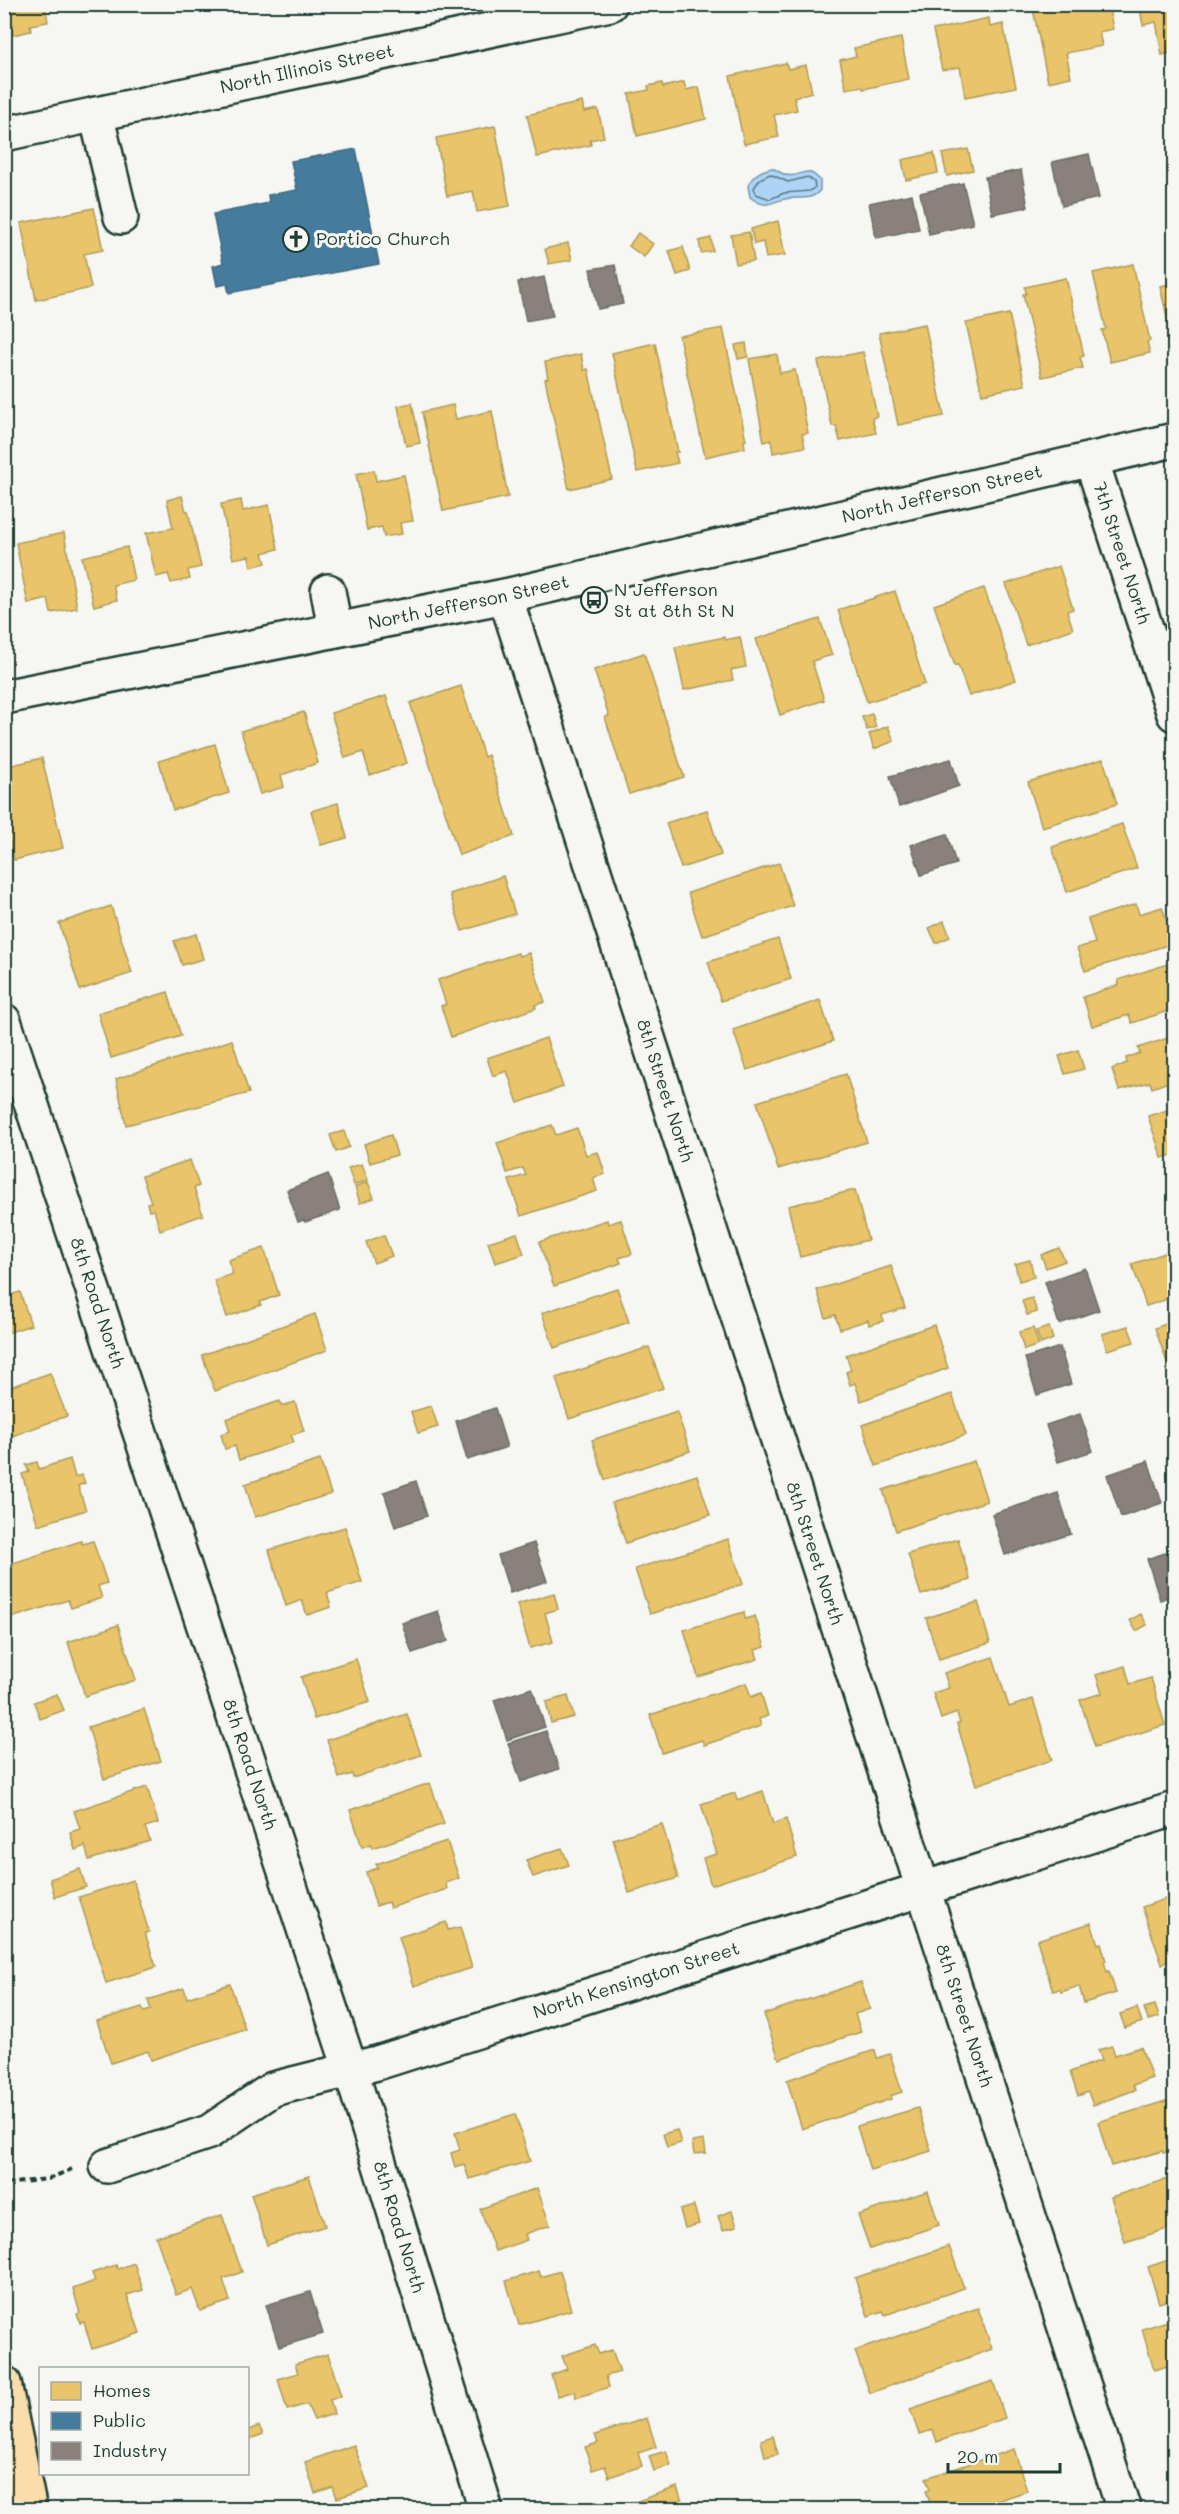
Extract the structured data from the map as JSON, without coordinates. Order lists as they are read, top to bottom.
{
  "streets": {
    "street": [
      "North Illinois Street",
      "North Jefferson Street",
      "7th Street North",
      "8th Street North",
      "8th Road North",
      "North Kensington Street"
    ]
  },
  "crossings": [
    ["North Jefferson Street", "7th Street North"],
    ["North Jefferson Street", "8th Street North"],
    ["8th Street North", "North Kensington Street"],
    ["8th Road North", "North Kensington Street"]
  ],
  "places": {
    "church": ["Portico Church"],
    "bus stop": ["N Jefferson St at 8th St N"]
  },
  "legend": ["Homes", "Public", "Industry"],
  "scale_bar": "20 m"
}
